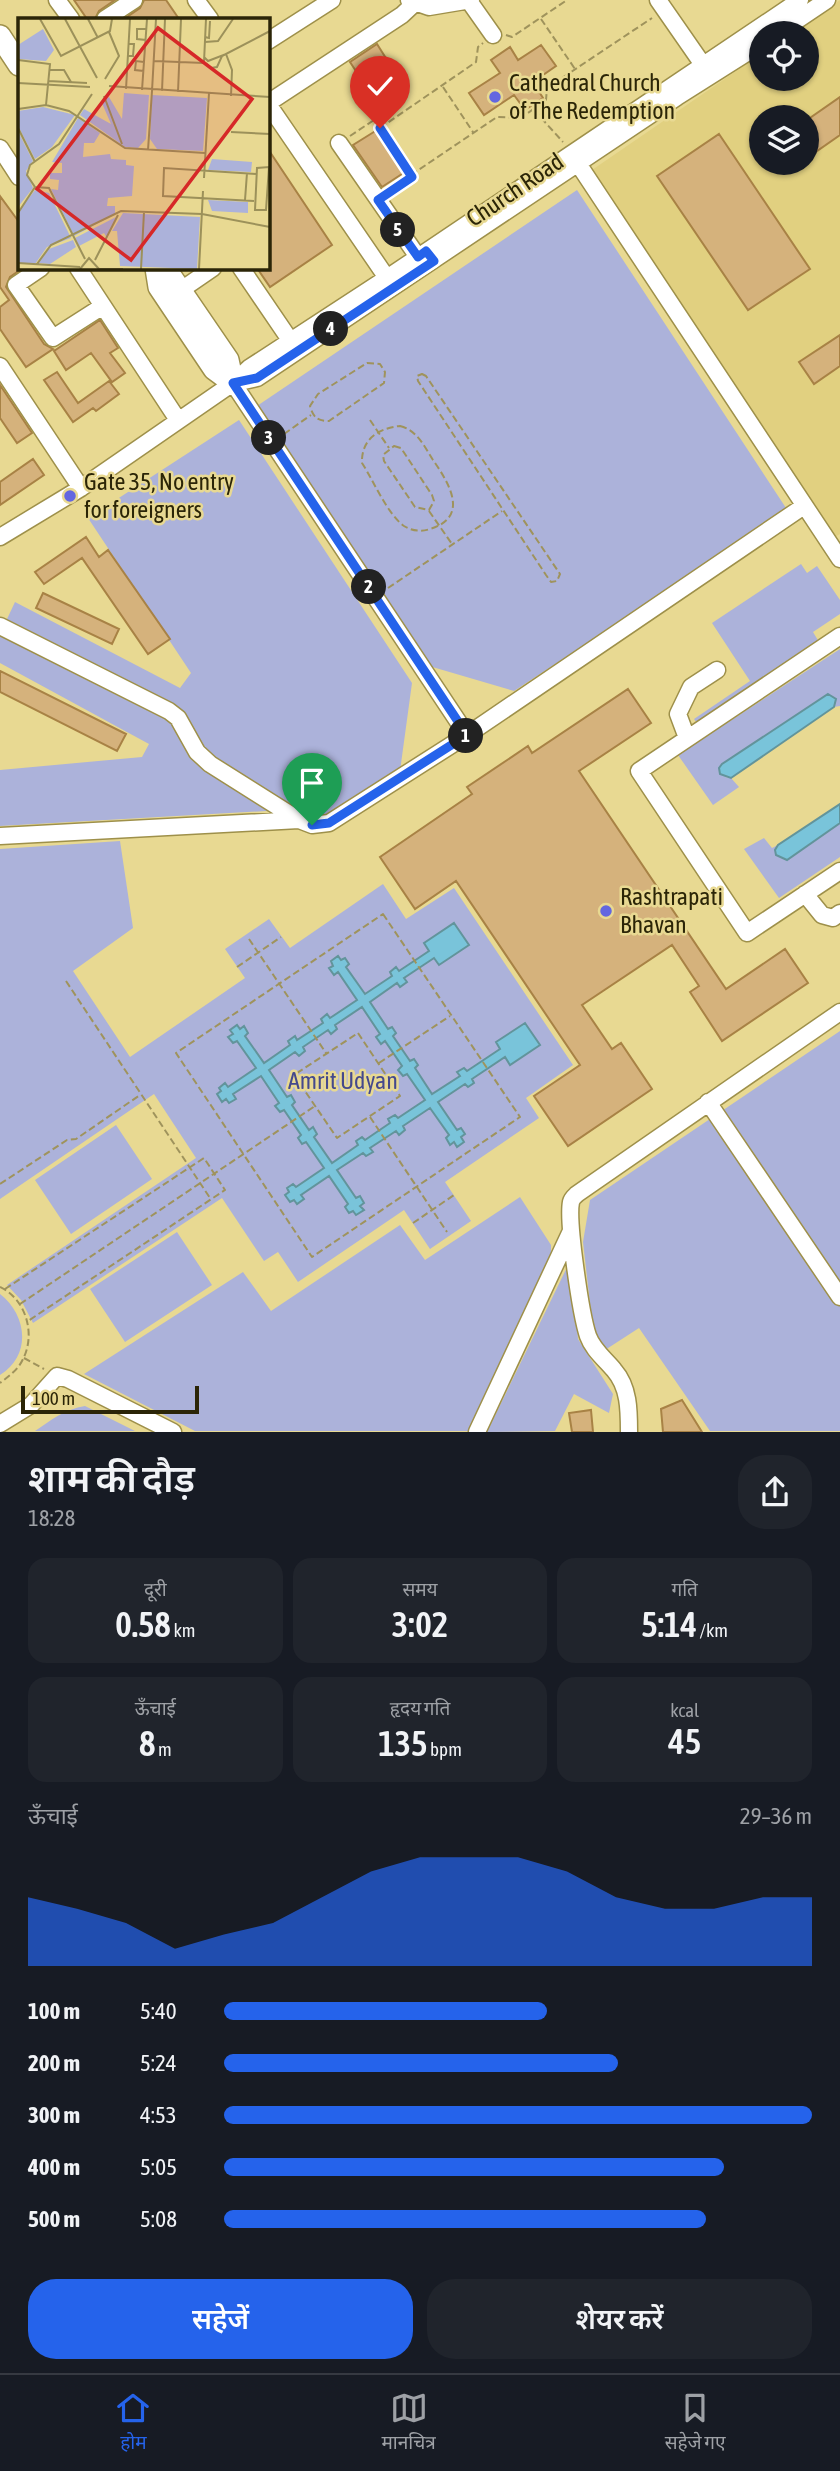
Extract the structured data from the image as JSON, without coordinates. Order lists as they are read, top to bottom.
{
  "streets": {
    "street": ["Church Road"]
  },
  "parks": ["Amrit Udyan"],
  "places": ["Cathedral Church of The Redemption", "Gate 35, No entry for foreigners", "Rashtrapati Bhavan"],
  "scale_bar": "100 m",
  "page": {
    "pins": [
      "5",
      "4",
      "3",
      "2",
      "1"
    ],
    "scale": "100 m",
    "heading": ["शाम की दौड़", "18:28"],
    "stats": [
      ["दूरी", "0.58 km"],
      ["समय", "3:02"],
      ["गति", "5:14 /km"],
      ["ऊँचाई", "8 m"],
      ["हृदय गति", "135 bpm"],
      ["kcal", "45"]
    ],
    "chart": ["ऊँचाई", "29–36 m"],
    "list": [
      {
        "name": "100 m",
        "note": "5:40"
      },
      {
        "name": "200 m",
        "note": "5:24"
      },
      {
        "name": "300 m",
        "note": "4:53"
      },
      {
        "name": "400 m",
        "note": "5:05"
      },
      {
        "name": "500 m",
        "note": "5:08"
      }
    ],
    "buttons": ["सहेजें", "शेयर करें"],
    "tabs": ["होम", "मानचित्र", "सहेजे गए"]
  }
}
